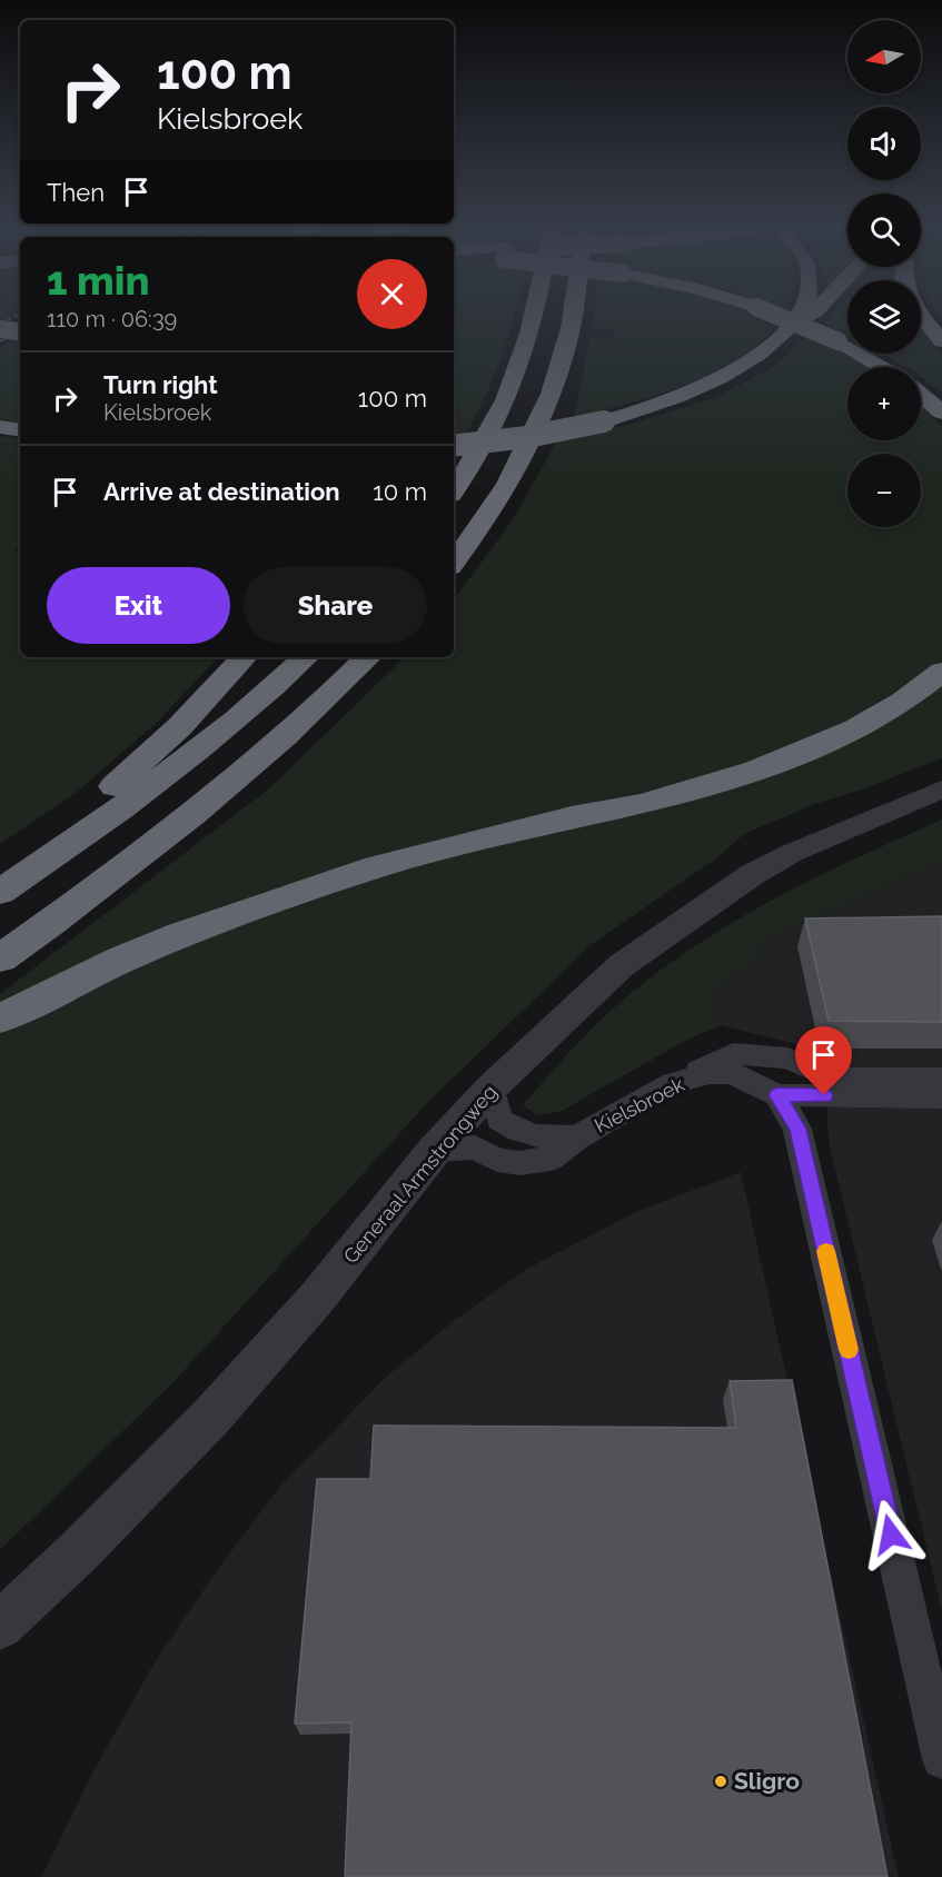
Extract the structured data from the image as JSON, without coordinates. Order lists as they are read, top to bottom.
{
  "streets": {
    "street": ["Kielsbroek", "Generaal Armstrongweg"]
  },
  "crossings": [
    ["Kielsbroek", "Generaal Armstrongweg"]
  ],
  "places": ["Sligro"],
  "north": "left",
  "page": {
    "map_buttons": ["+", "−"],
    "turn": ["100 m", "Kielsbroek"],
    "then": "Then",
    "heading": ["1 min", "110 m · 06:39"],
    "list": [
      {
        "name": "Turn right",
        "note": "Kielsbroek",
        "value": "100 m"
      },
      {
        "name": "Arrive at destination",
        "value": "10 m"
      }
    ],
    "buttons": ["Exit", "Share"]
  }
}
